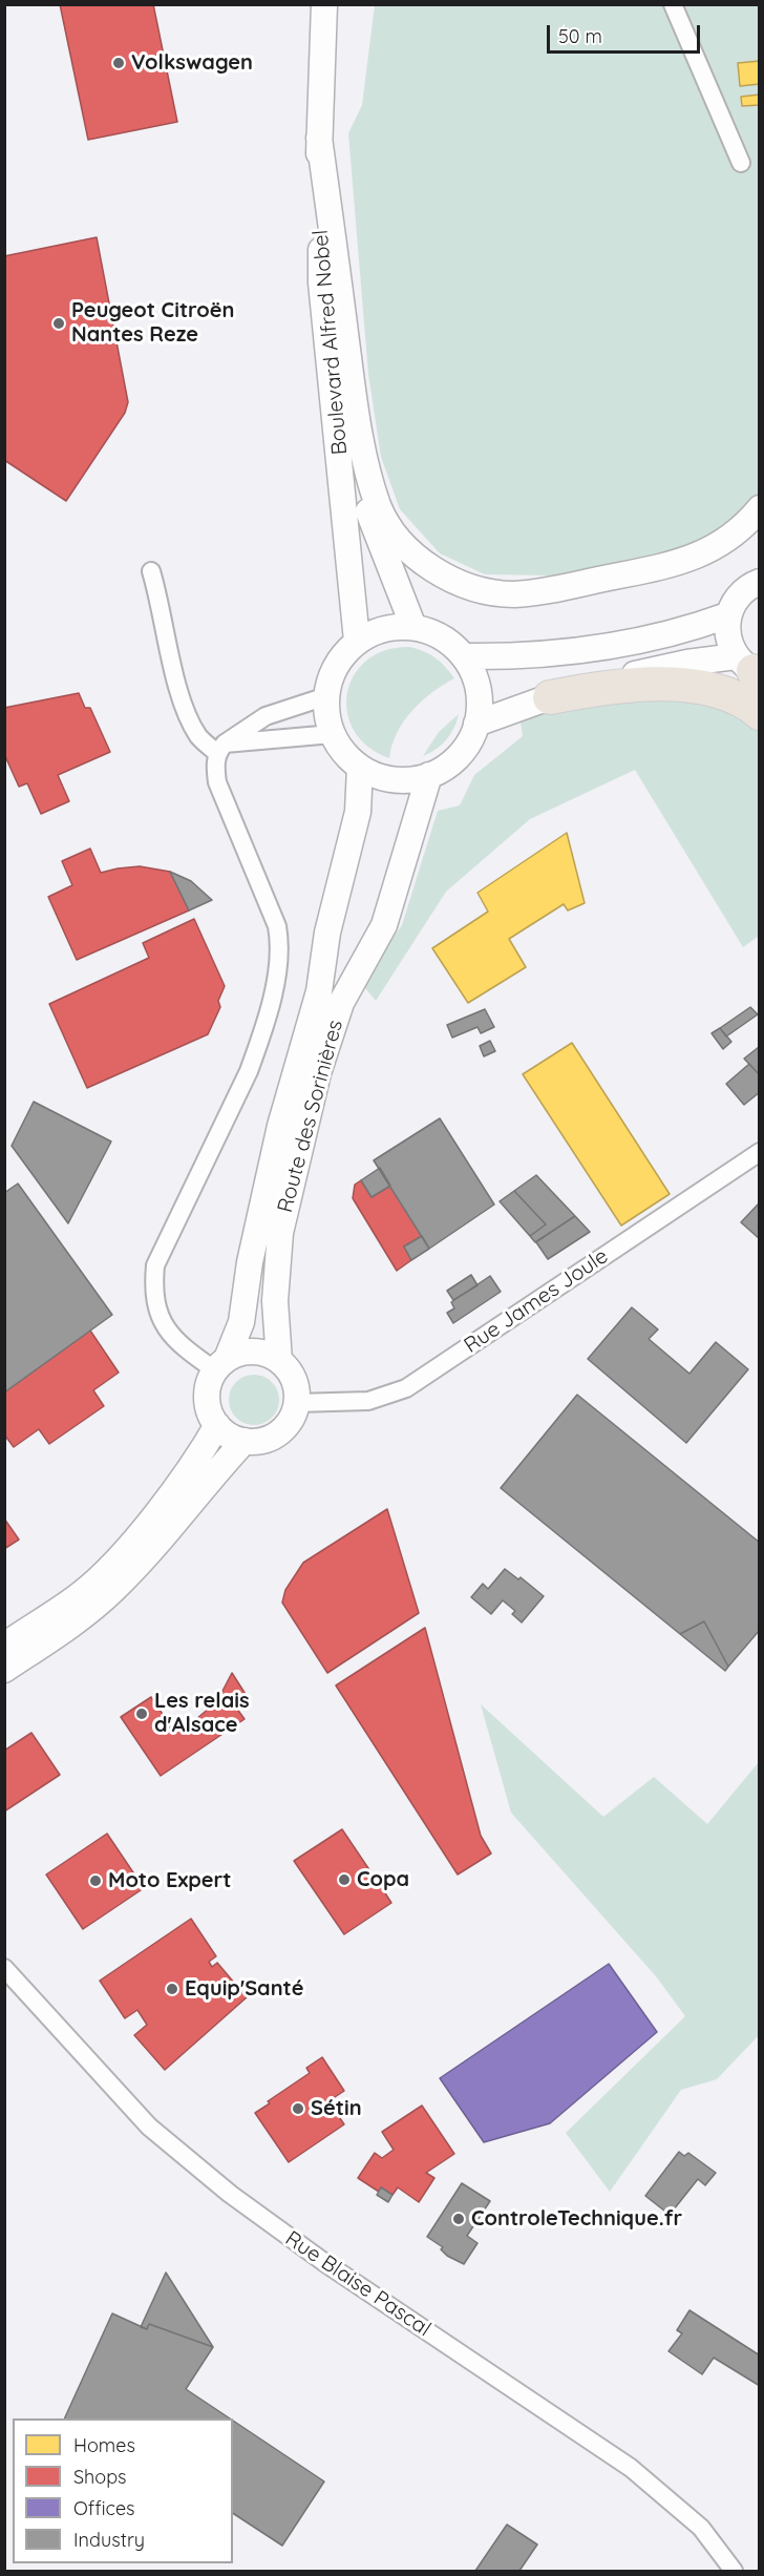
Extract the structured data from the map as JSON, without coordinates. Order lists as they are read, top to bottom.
{
  "streets": {
    "main road": ["Boulevard Alfred Nobel", "Route des Sorinières"],
    "street": ["Rue James Joule", "Rue Blaise Pascal"]
  },
  "crossings": [
    ["Boulevard Alfred Nobel", "Route des Sorinières"],
    ["Route des Sorinières", "Rue James Joule"]
  ],
  "places": [
    "Volkswagen",
    "Peugeot Citroën Nantes Reze",
    "Les relais d'Alsace",
    "Copa",
    "Moto Expert",
    "Equip'Santé",
    "Sétin",
    "ControleTechnique.fr"
  ],
  "legend": [
    "Homes",
    "Shops",
    "Offices",
    "Industry"
  ],
  "scale_bar": "50 m"
}
